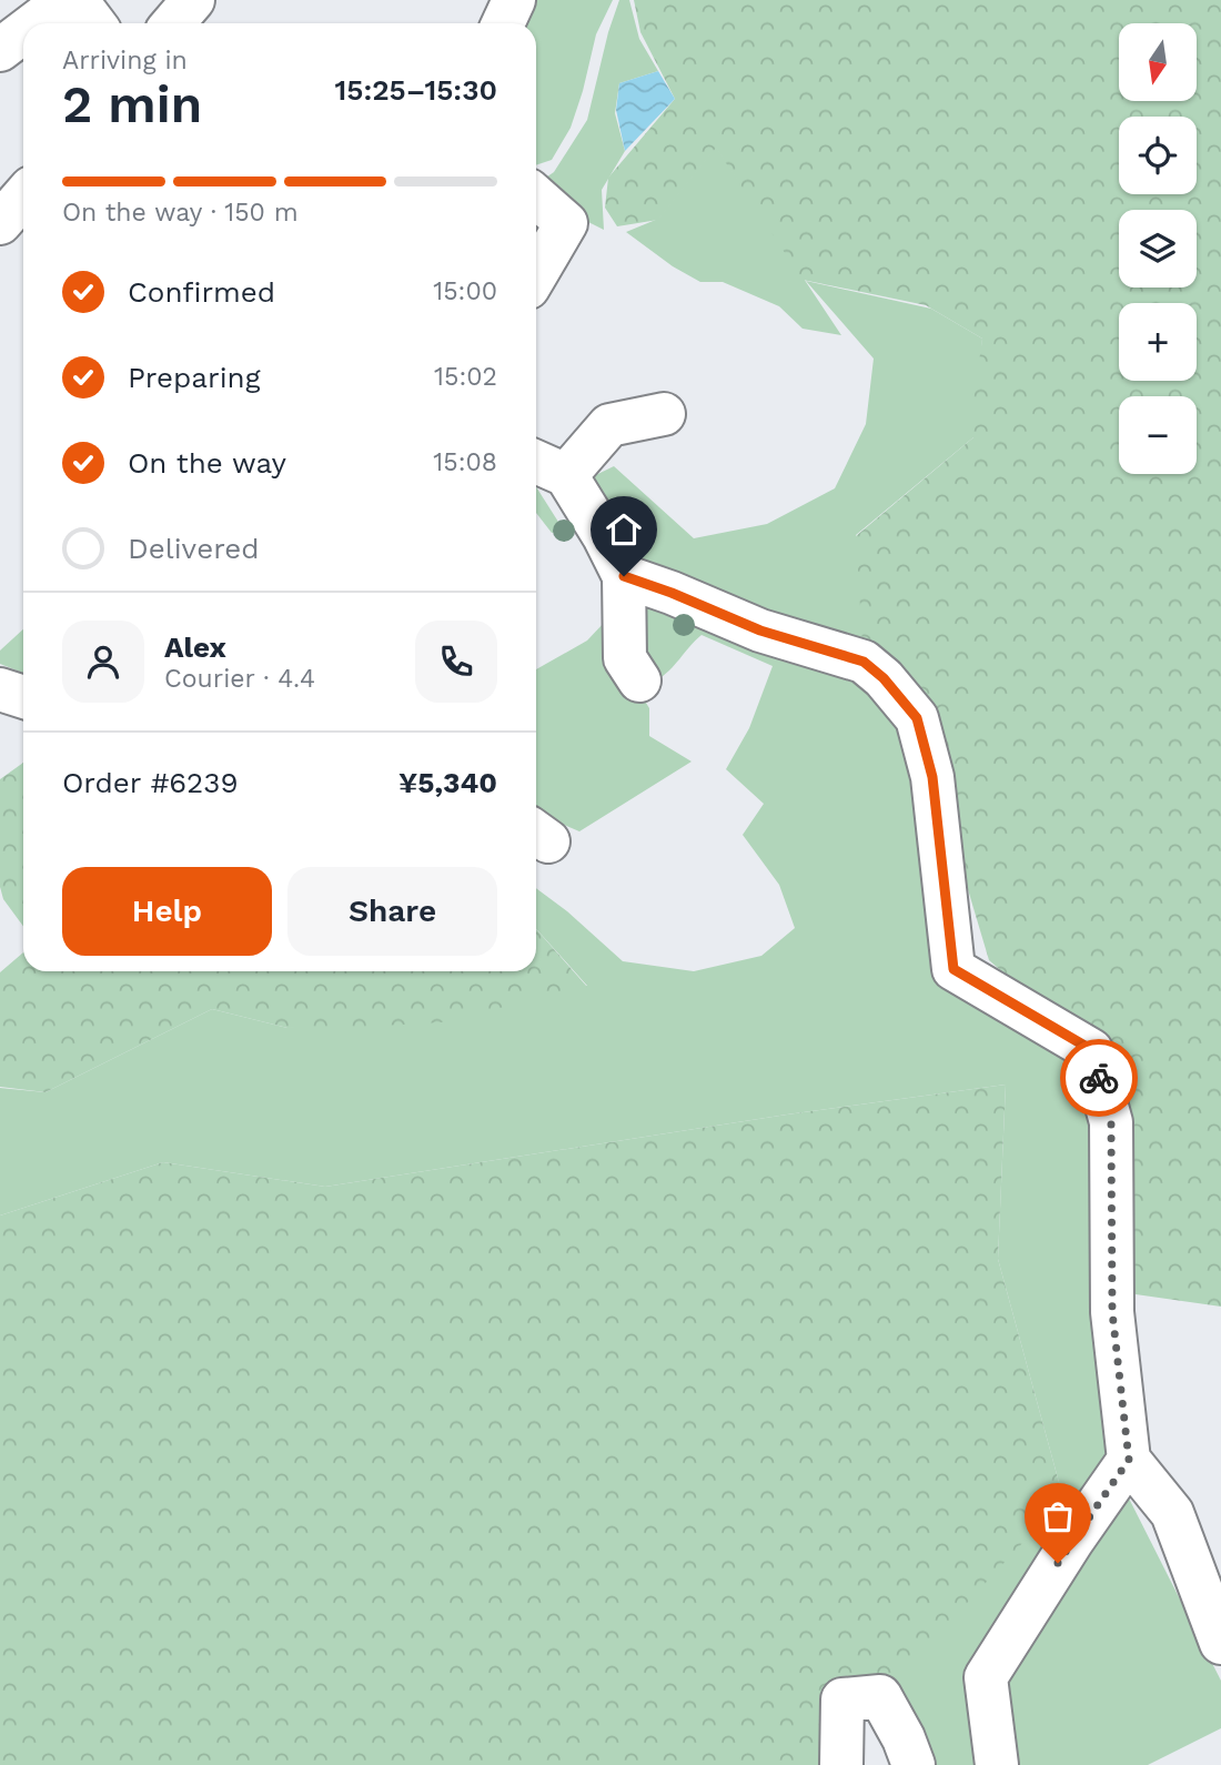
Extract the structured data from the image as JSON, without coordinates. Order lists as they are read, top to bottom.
{
  "north": "bottom",
  "page": {
    "map_buttons": ["+", "−"],
    "heading": ["2 min", "Arriving in", "15:25–15:30"],
    "panel": [
      "Alex",
      "Courier · 4.4",
      "Order #6239",
      "¥5,340"
    ],
    "bar": "On the way · 150 m",
    "list": [
      ["Confirmed", "15:00"],
      ["Preparing", "15:02"],
      ["On the way", "15:08"],
      "Delivered"
    ],
    "buttons": ["Help", "Share"]
  }
}
